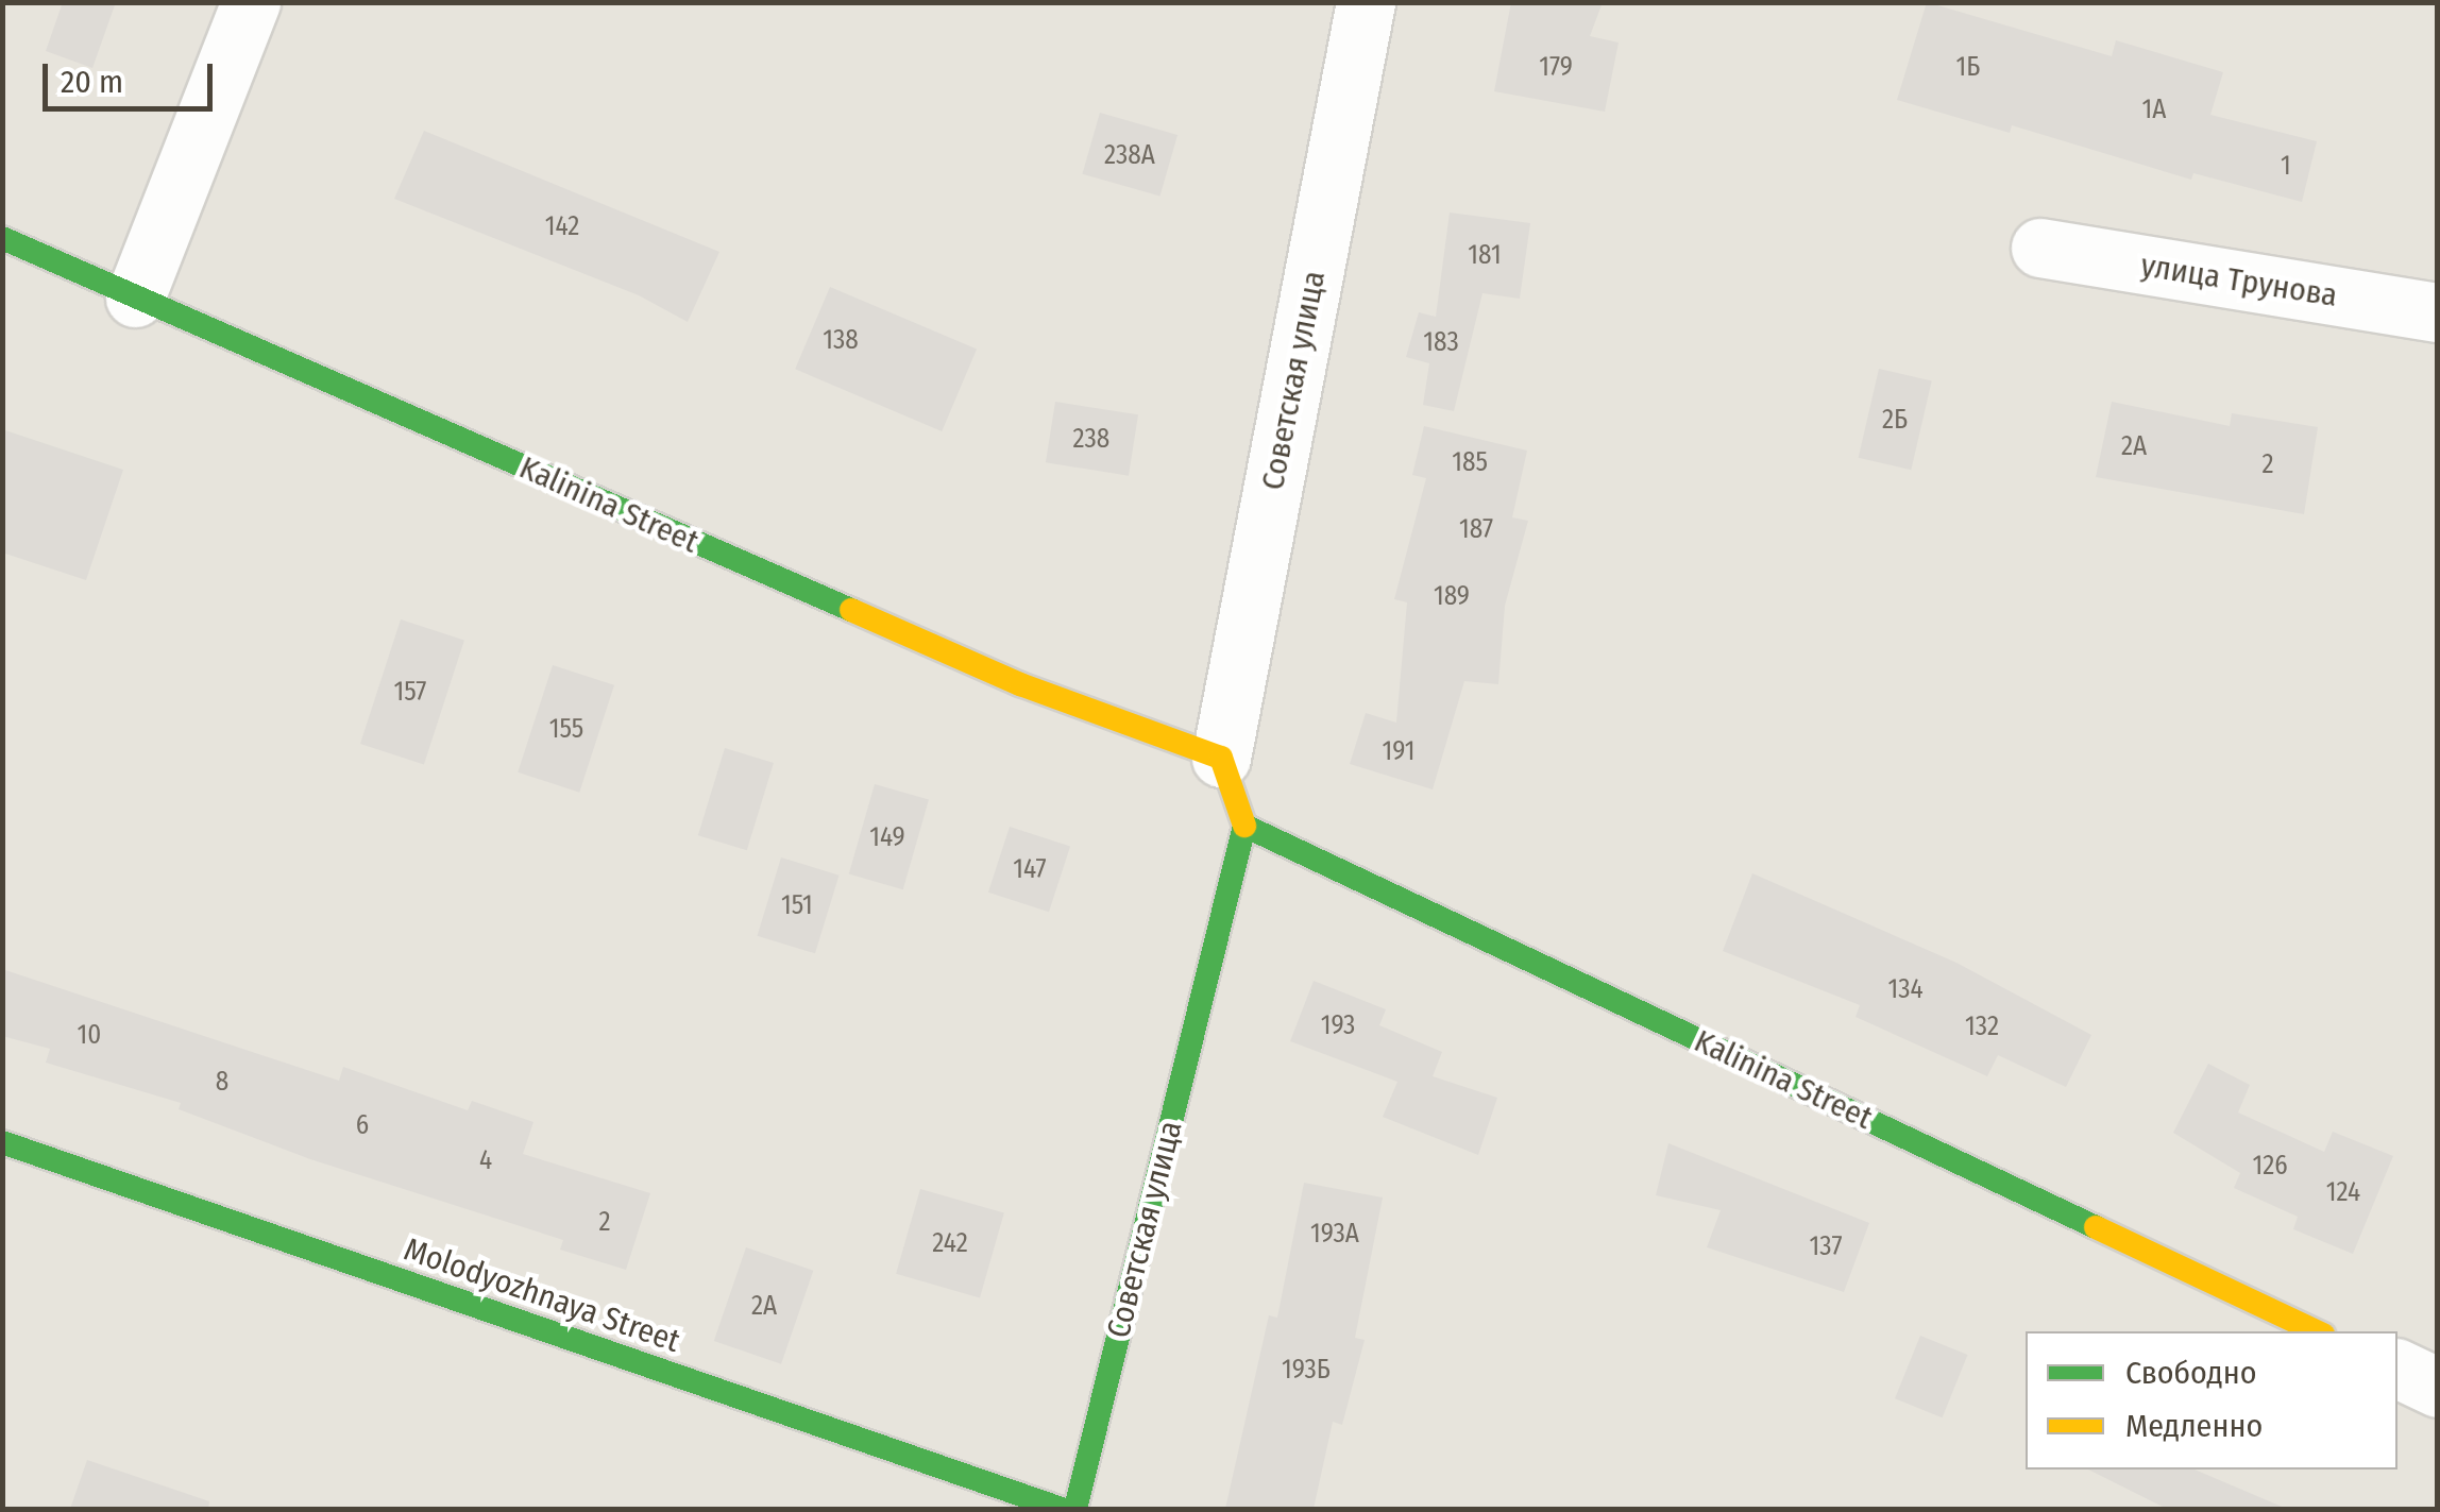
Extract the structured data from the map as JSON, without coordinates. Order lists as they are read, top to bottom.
{
  "streets": {
    "street": [
      "улица Трунова",
      "Советская улица",
      "Kalinina Street",
      "Molodyozhnaya Street"
    ]
  },
  "crossings": [
    ["Советская улица", "Kalinina Street"]
  ],
  "house_numbers": [
    "179",
    "1Б",
    "1А",
    "238А",
    "1",
    "142",
    "181",
    "138",
    "183",
    "2Б",
    "238",
    "2А",
    "185",
    "2",
    "187",
    "189",
    "157",
    "155",
    "191",
    "149",
    "147",
    "151",
    "134",
    "193",
    "132",
    "10",
    "8",
    "6",
    "4",
    "126",
    "124",
    "2",
    "193А",
    "242",
    "137",
    "2А",
    "193Б"
  ],
  "legend": ["Свободно", "Медленно"],
  "scale_bar": "20 m"
}
